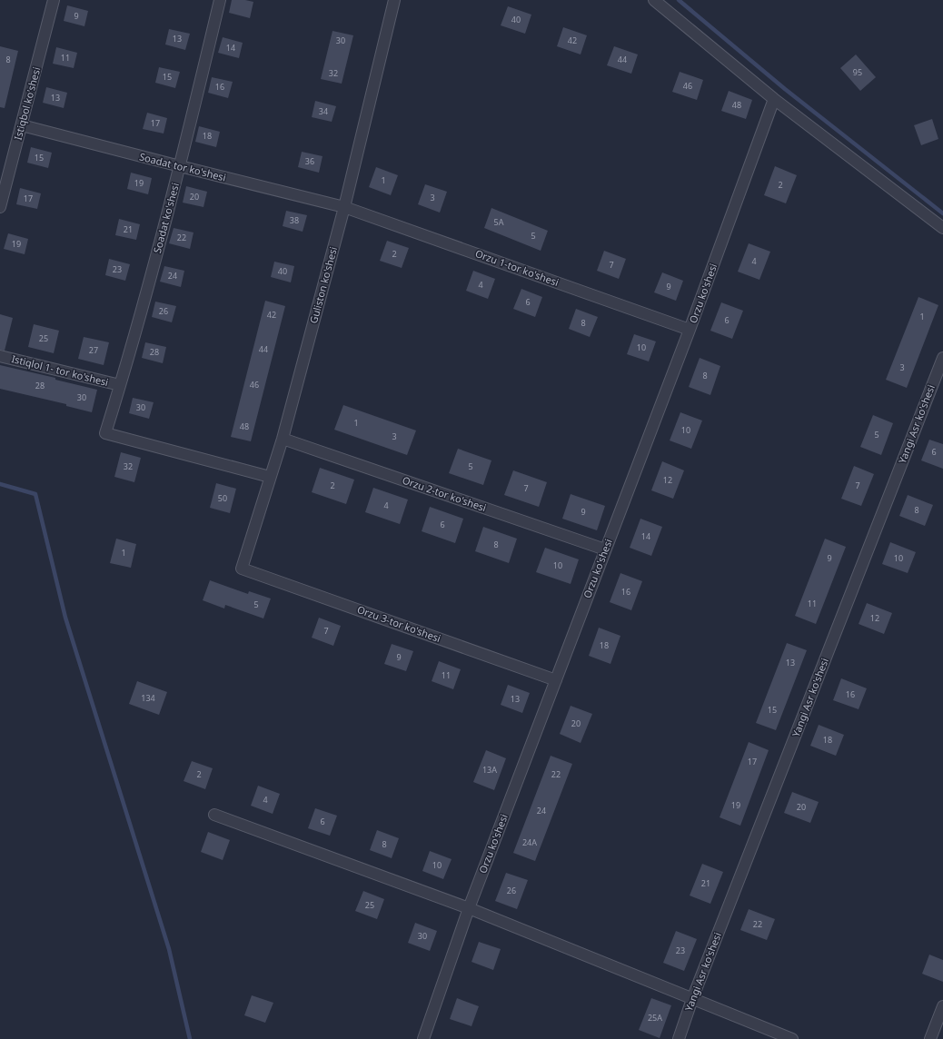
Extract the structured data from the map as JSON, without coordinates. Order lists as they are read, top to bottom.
{
  "streets": {
    "street": [
      "Istiqbol ko'shesi",
      "Soadat tor ko'shesi",
      "Soadat ko'shesi",
      "Orzu 1-tor ko'shesi",
      "Guliston ko'shesi",
      "Orzu ko'shesi",
      "Istiqlol 1- tor ko'shesi",
      "Yangi Asr ko'shesi",
      "Orzu 2-tor ko'shesi",
      "Orzu 3-tor ko'shesi"
    ]
  },
  "crossings": [
    ["Istiqbol ko'shesi", "Soadat tor ko'shesi"],
    ["Soadat tor ko'shesi", "Soadat ko'shesi"],
    ["Soadat tor ko'shesi", "Orzu 1-tor ko'shesi"],
    ["Soadat tor ko'shesi", "Guliston ko'shesi"],
    ["Soadat ko'shesi", "Guliston ko'shesi"],
    ["Soadat ko'shesi", "Istiqlol 1- tor ko'shesi"],
    ["Orzu 1-tor ko'shesi", "Guliston ko'shesi"],
    ["Orzu 1-tor ko'shesi", "Orzu ko'shesi"],
    ["Guliston ko'shesi", "Orzu 2-tor ko'shesi"],
    ["Guliston ko'shesi", "Orzu 3-tor ko'shesi"],
    ["Orzu ko'shesi", "Orzu 2-tor ko'shesi"],
    ["Orzu ko'shesi", "Orzu 3-tor ko'shesi"]
  ],
  "house_numbers": [
    "9",
    "40",
    "13",
    "30",
    "42",
    "14",
    "11",
    "8",
    "44",
    "95",
    "32",
    "15",
    "46",
    "16",
    "13",
    "48",
    "34",
    "17",
    "18",
    "15",
    "36",
    "1",
    "19",
    "2",
    "20",
    "3",
    "17",
    "38",
    "5A",
    "21",
    "5",
    "22",
    "19",
    "2",
    "4",
    "7",
    "23",
    "40",
    "24",
    "4",
    "9",
    "6",
    "26",
    "42",
    "1",
    "6",
    "8",
    "25",
    "10",
    "44",
    "27",
    "28",
    "3",
    "8",
    "46",
    "28",
    "30",
    "30",
    "1",
    "48",
    "10",
    "5",
    "3",
    "6",
    "32",
    "5",
    "12",
    "2",
    "7",
    "7",
    "50",
    "4",
    "8",
    "9",
    "6",
    "14",
    "8",
    "1",
    "9",
    "10",
    "10",
    "16",
    "11",
    "5",
    "12",
    "7",
    "18",
    "9",
    "13",
    "11",
    "16",
    "134",
    "13",
    "15",
    "20",
    "18",
    "17",
    "13A",
    "2",
    "22",
    "4",
    "19",
    "20",
    "24",
    "6",
    "24A",
    "8",
    "10",
    "21",
    "26",
    "25",
    "22",
    "30",
    "23",
    "25A"
  ]
}
